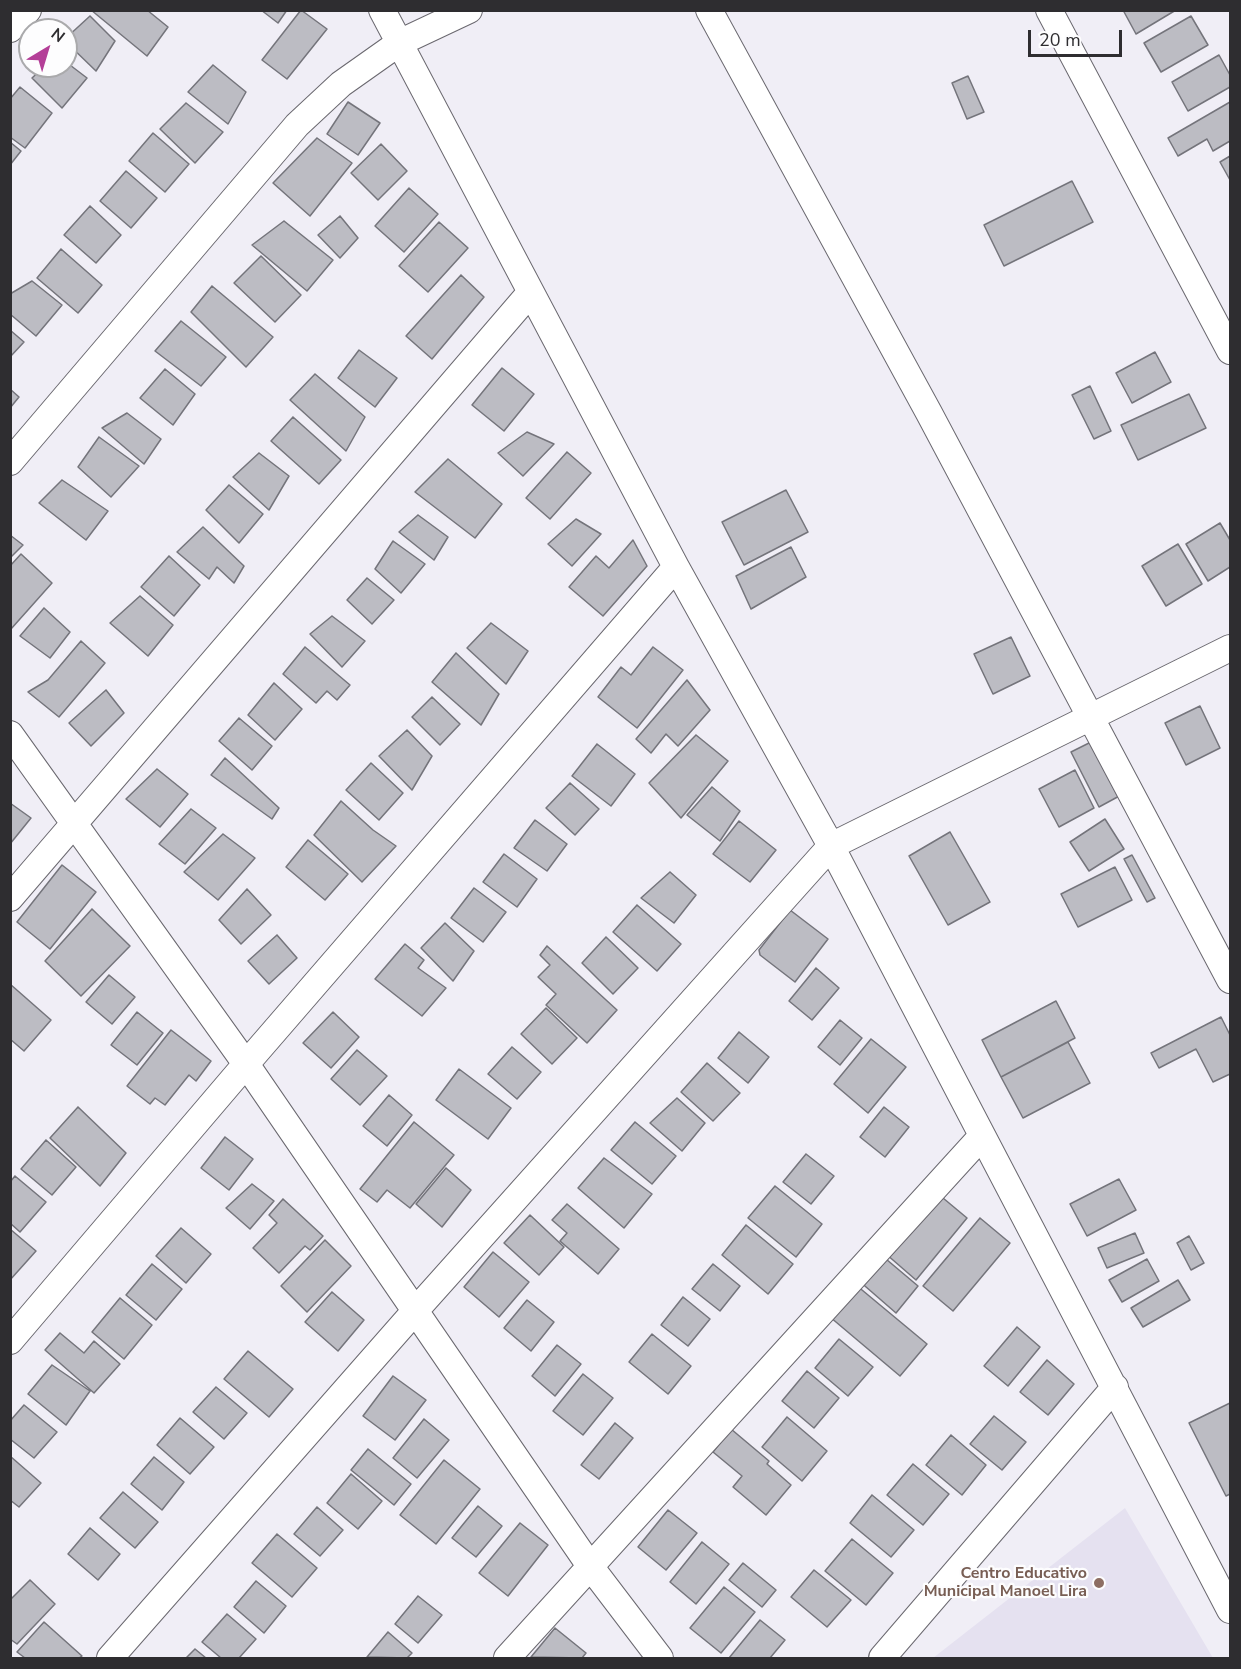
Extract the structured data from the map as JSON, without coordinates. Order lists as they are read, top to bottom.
{
  "places": ["Centro Educativo Municipal Manoel Lira"],
  "scale_bar": "20 m",
  "north": "top right"
}
